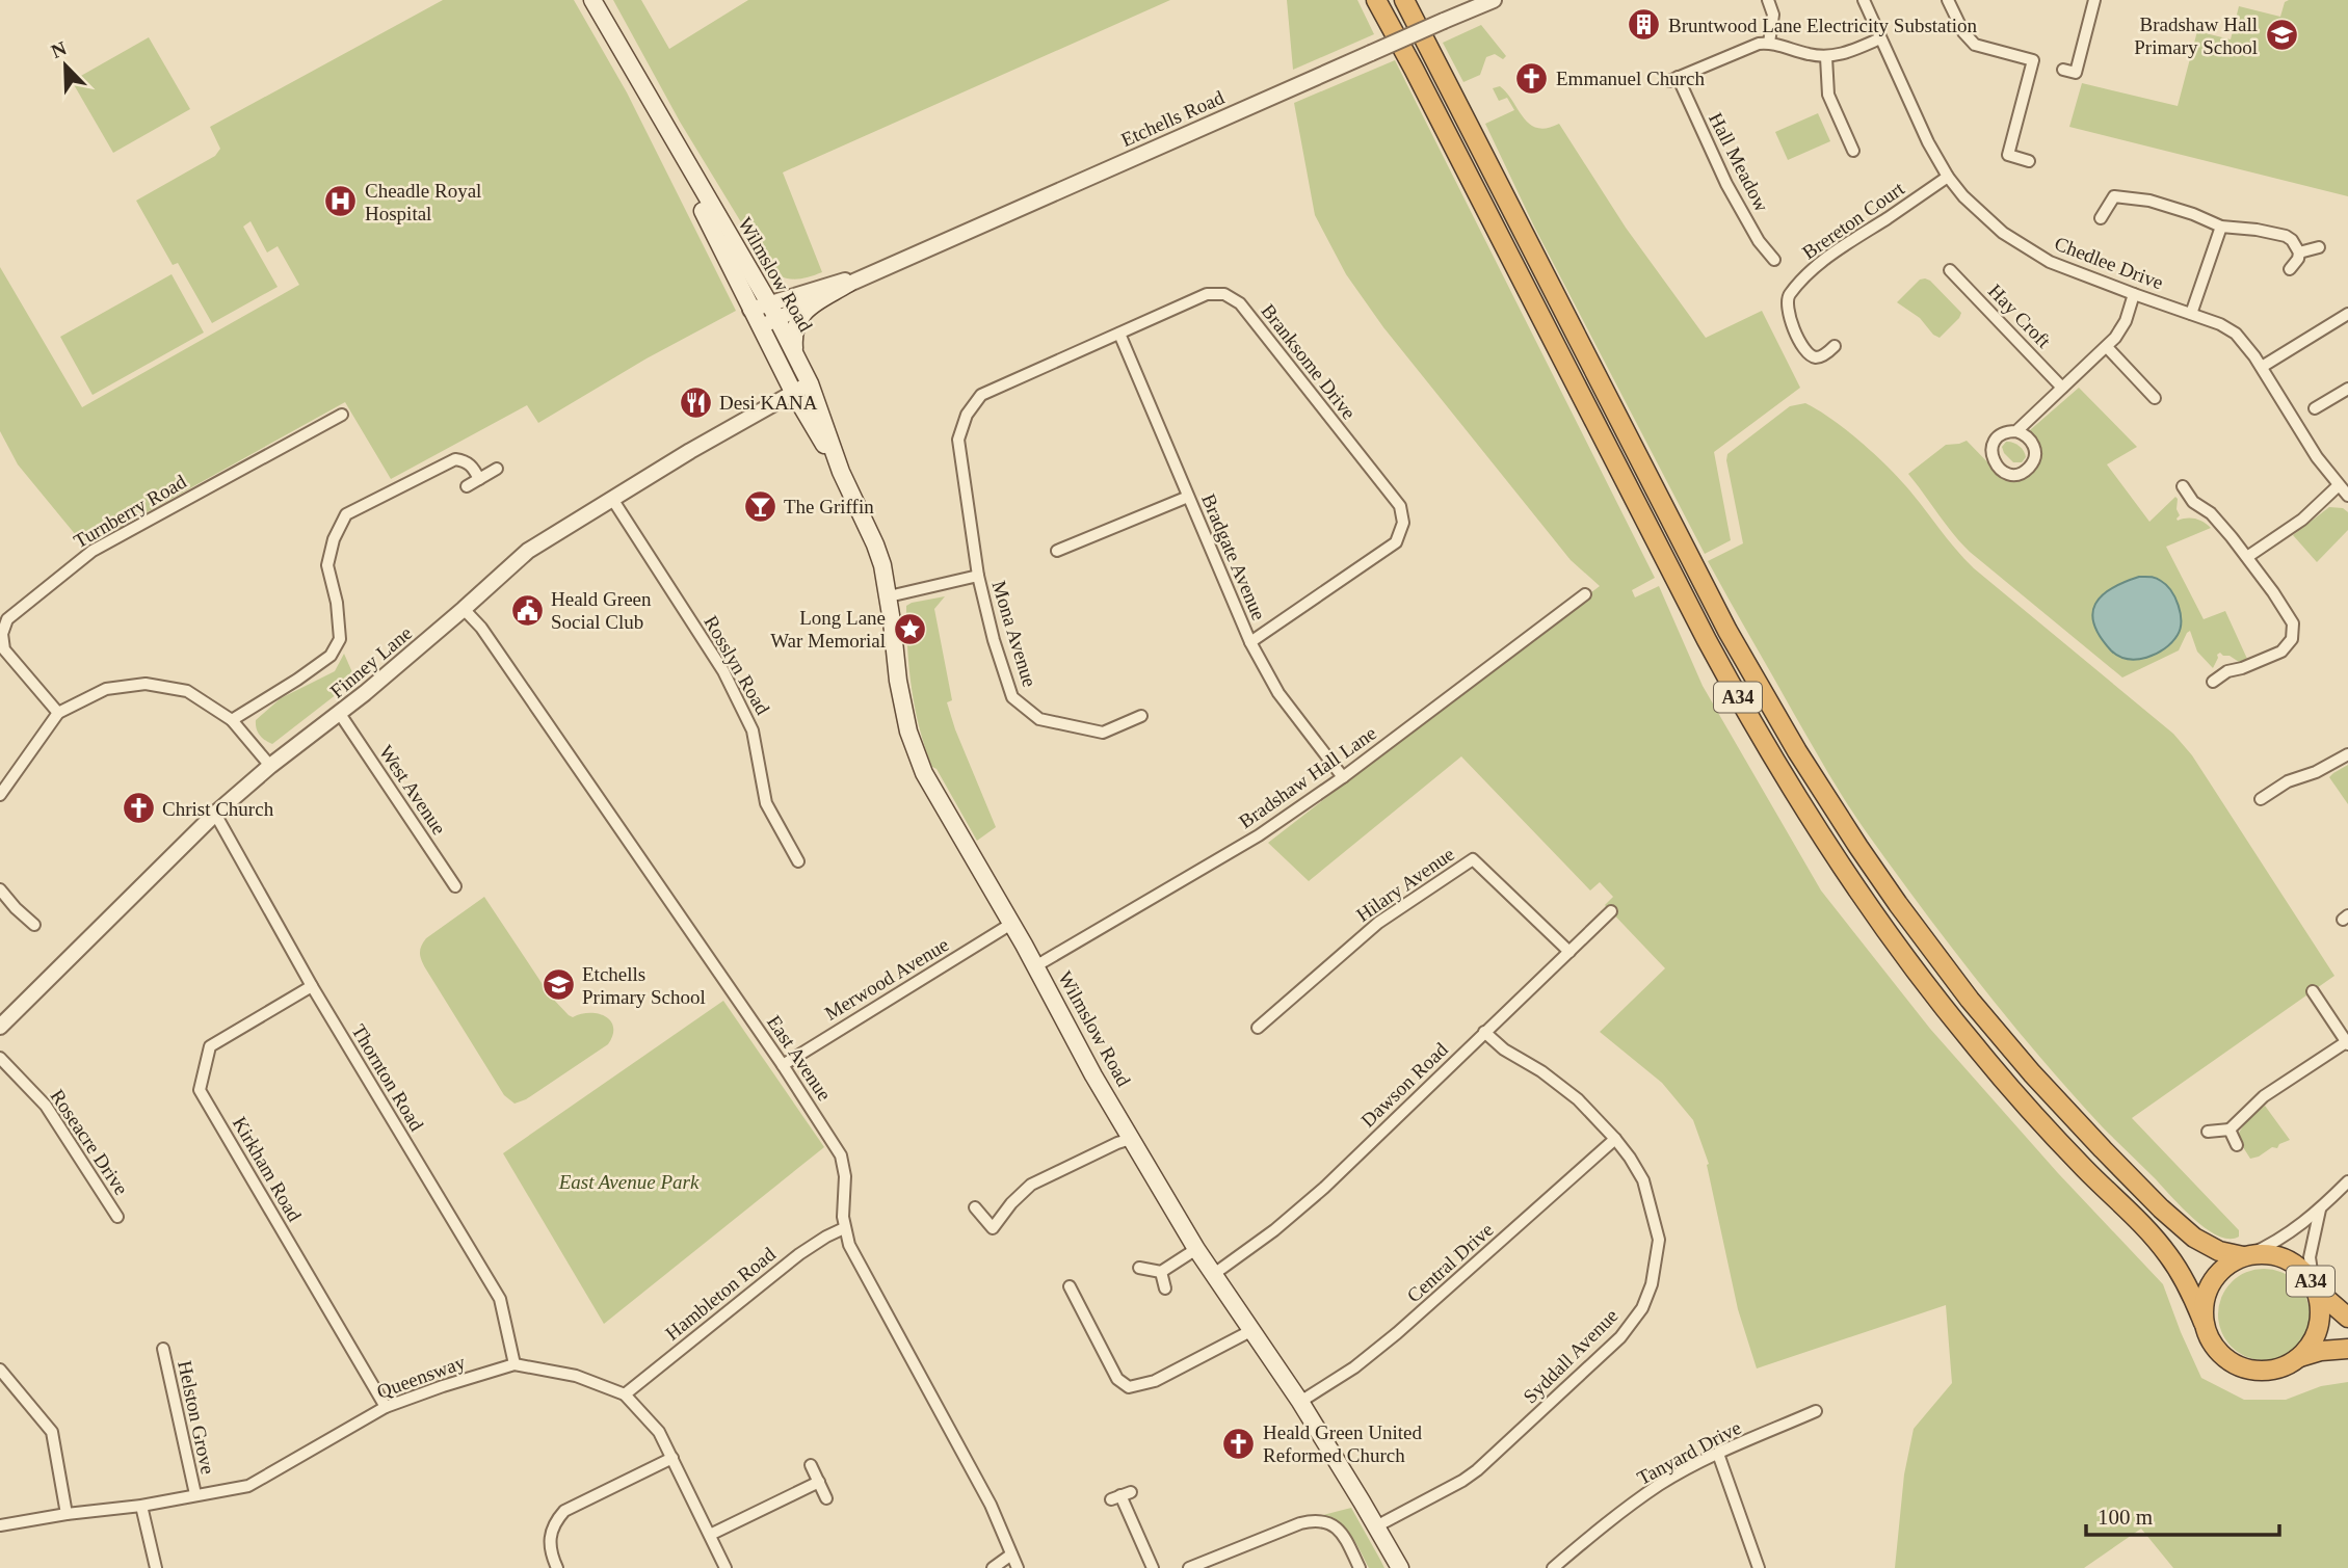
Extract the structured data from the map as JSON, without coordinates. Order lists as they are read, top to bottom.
{
  "streets": {
    "highway": ["A34"],
    "main road": ["Wilmslow Road"],
    "street": [
      "Etchells Road",
      "Hall Meadow",
      "Brereton Court",
      "Chedlee Drive",
      "Hay Croft",
      "Branksome Drive",
      "Turnberry Road",
      "Bradgate Avenue",
      "Mona Avenue",
      "Finney Lane",
      "Rosslyn Road",
      "Bradshaw Hall Lane",
      "West Avenue",
      "Hilary Avenue",
      "Merwood Avenue",
      "East Avenue",
      "Thornton Road",
      "Dawson Road",
      "Roseacre Drive",
      "Kirkham Road",
      "Central Drive",
      "Hambleton Road",
      "Syddall Avenue",
      "Queensway",
      "Helston Grove",
      "Tanyard Drive"
    ]
  },
  "crossings": [
    ["Etchells Road", "Wilmslow Road"],
    ["Brereton Court", "Chedlee Drive"],
    ["Wilmslow Road", "Mona Avenue"],
    ["Wilmslow Road", "Finney Lane"],
    ["Wilmslow Road", "Bradshaw Hall Lane"],
    ["Wilmslow Road", "Merwood Avenue"],
    ["Wilmslow Road", "Dawson Road"],
    ["Wilmslow Road", "Central Drive"],
    ["Wilmslow Road", "Syddall Avenue"],
    ["Branksome Drive", "Bradgate Avenue"],
    ["Branksome Drive", "Mona Avenue"],
    ["Bradgate Avenue", "Bradshaw Hall Lane"],
    ["Finney Lane", "Rosslyn Road"],
    ["Finney Lane", "West Avenue"],
    ["Finney Lane", "East Avenue"],
    ["Finney Lane", "Thornton Road"],
    ["Hilary Avenue", "Dawson Road"],
    ["Merwood Avenue", "East Avenue"],
    ["East Avenue", "Hambleton Road"],
    ["Thornton Road", "Kirkham Road"],
    ["Thornton Road", "Queensway"],
    ["Dawson Road", "Syddall Avenue"],
    ["Kirkham Road", "Queensway"],
    ["Central Drive", "Syddall Avenue"],
    ["Hambleton Road", "Queensway"],
    ["Queensway", "Helston Grove"]
  ],
  "parks": ["East Avenue Park"],
  "places": {
    "building": ["Bruntwood Lane Electricity Substation"],
    "school or university": ["Bradshaw Hall Primary School", "Etchells Primary School"],
    "church": ["Emmanuel Church", "Christ Church", "Heald Green United Reformed Church"],
    "hospital": ["Cheadle Royal Hospital"],
    "restaurant": ["Desi KANA"],
    "bar": ["The Griffin"],
    "public building": ["Heald Green Social Club"],
    "place": ["Long Lane War Memorial"]
  },
  "scale_bar": "100 m",
  "north": "top left"
}
